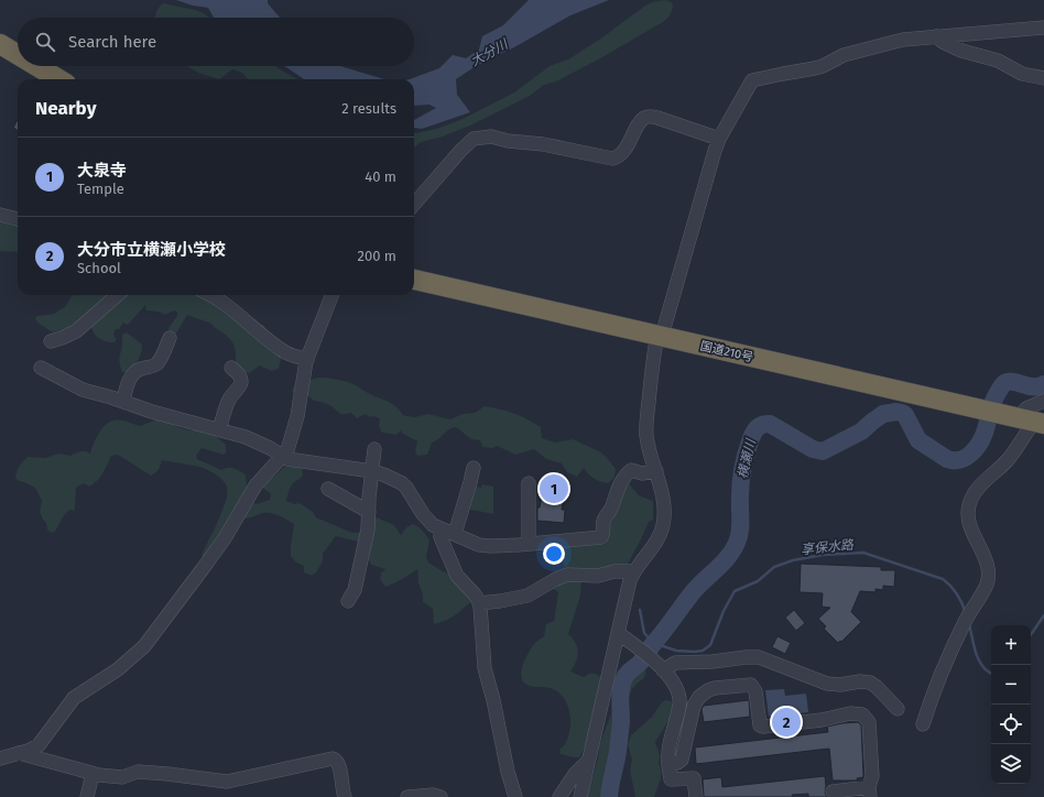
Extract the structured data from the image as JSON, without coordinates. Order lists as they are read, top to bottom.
{
  "streets": {
    "highway": ["国道210号"]
  },
  "water": ["大分川", "横瀬川", "享保水路"],
  "page": {
    "search": "Search here",
    "heading": ["Nearby", "2 results"],
    "list": [
      {
        "mark": "1",
        "name": "大泉寺",
        "note": "Temple",
        "value": "40 m"
      },
      {
        "mark": "2",
        "name": "大分市立横瀬小学校",
        "note": "School",
        "value": "200 m"
      }
    ],
    "pins": ["1", "2"],
    "map_buttons": ["+", "−"]
  }
}
